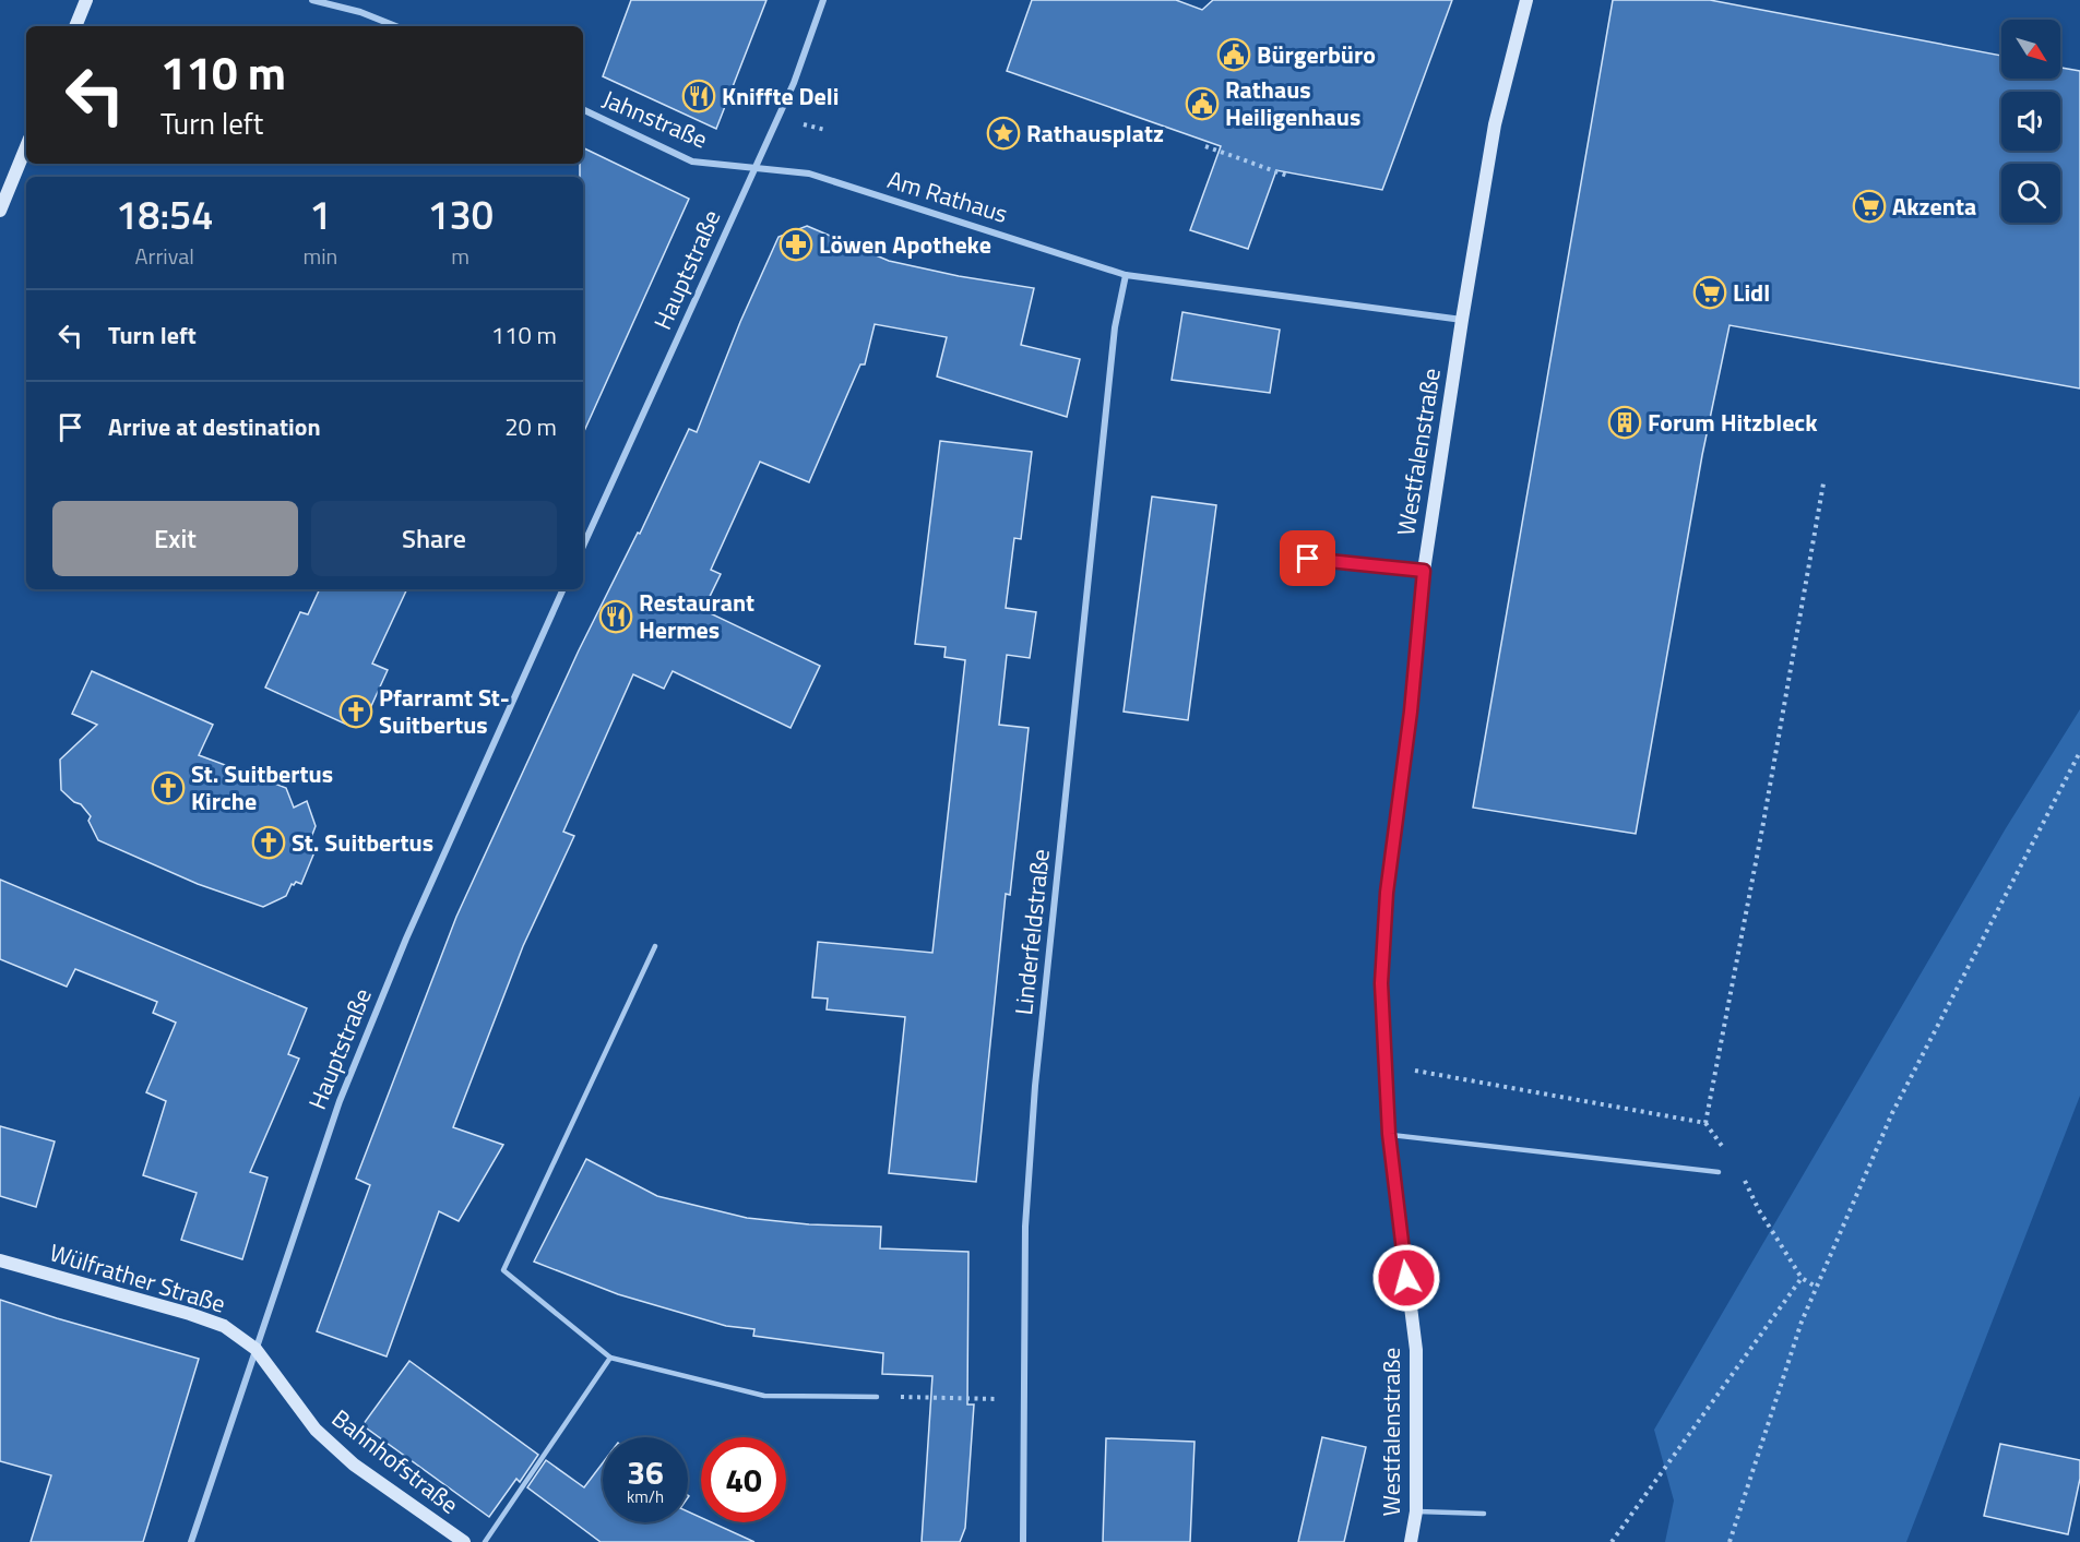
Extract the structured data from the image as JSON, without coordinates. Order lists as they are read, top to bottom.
{
  "streets": {
    "street": [
      "Jahnstraße",
      "Am Rathaus",
      "Hauptstraße",
      "Westfalenstraße",
      "Linderfeldstraße",
      "Wülfrather Straße",
      "Bahnhofstraße"
    ]
  },
  "crossings": [
    ["Jahnstraße", "Am Rathaus"],
    ["Jahnstraße", "Hauptstraße"],
    ["Am Rathaus", "Hauptstraße"],
    ["Am Rathaus", "Westfalenstraße"],
    ["Am Rathaus", "Linderfeldstraße"],
    ["Hauptstraße", "Wülfrather Straße"],
    ["Hauptstraße", "Bahnhofstraße"],
    ["Wülfrather Straße", "Bahnhofstraße"]
  ],
  "places": {
    "public building": ["Bürgerbüro", "Rathaus Heiligenhaus"],
    "restaurant": ["Kniffte Deli", "Restaurant Hermes"],
    "place": ["Rathausplatz"],
    "supermarket": ["Akzenta", "Lidl"],
    "pharmacy": ["Löwen Apotheke"],
    "building": ["Forum Hitzbleck"],
    "church": ["Pfarramt St- Suitbertus", "St. Suitbertus Kirche", "St. Suitbertus"]
  },
  "north": "bottom right",
  "page": {
    "turn": ["110 m", "Turn left"],
    "eta": [
      "18:54",
      "Arrival",
      "1",
      "min",
      "130",
      "m"
    ],
    "list": [
      {
        "name": "Turn left",
        "value": "110 m"
      },
      {
        "name": "Arrive at destination",
        "value": "20 m"
      }
    ],
    "buttons": ["Exit", "Share"],
    "speed": "36 km/h",
    "limit": "40"
  }
}
